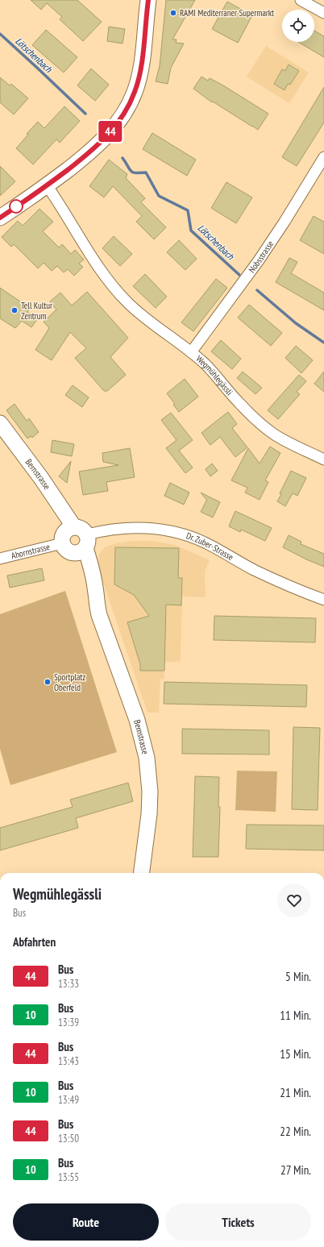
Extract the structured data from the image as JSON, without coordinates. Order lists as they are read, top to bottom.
{
  "streets": {
    "main road": ["Bernstrasse"],
    "street": [
      "Nobsstrasse",
      "Wegmühlegässli",
      "Dr. Zuber-Strasse",
      "Ahornstrasse"
    ]
  },
  "crossings": [
    ["Nobsstrasse", "Wegmühlegässli"],
    ["Bernstrasse", "Dr. Zuber-Strasse"],
    ["Bernstrasse", "Ahornstrasse"],
    ["Dr. Zuber-Strasse", "Ahornstrasse"]
  ],
  "water": ["Lötschenbach"],
  "places": ["RAMI Mediterraner Supermarkt", "Tell Kultur Zentrum", "Sportplatz Oberfeld"],
  "lines": ["bus line 44"],
  "page": {
    "on_map": "44",
    "heading": [
      ["Wegmühlegässli", "Bus"],
      "Abfahrten"
    ],
    "list": [
      {
        "mark": "44",
        "name": "Bus",
        "note": "13:33",
        "value": "5 Min."
      },
      {
        "mark": "10",
        "name": "Bus",
        "note": "13:39",
        "value": "11 Min."
      },
      {
        "mark": "44",
        "name": "Bus",
        "note": "13:43",
        "value": "15 Min."
      },
      {
        "mark": "10",
        "name": "Bus",
        "note": "13:49",
        "value": "21 Min."
      },
      {
        "mark": "44",
        "name": "Bus",
        "note": "13:50",
        "value": "22 Min."
      },
      {
        "mark": "10",
        "name": "Bus",
        "note": "13:55",
        "value": "27 Min."
      }
    ],
    "buttons": ["Route", "Tickets"]
  }
}
